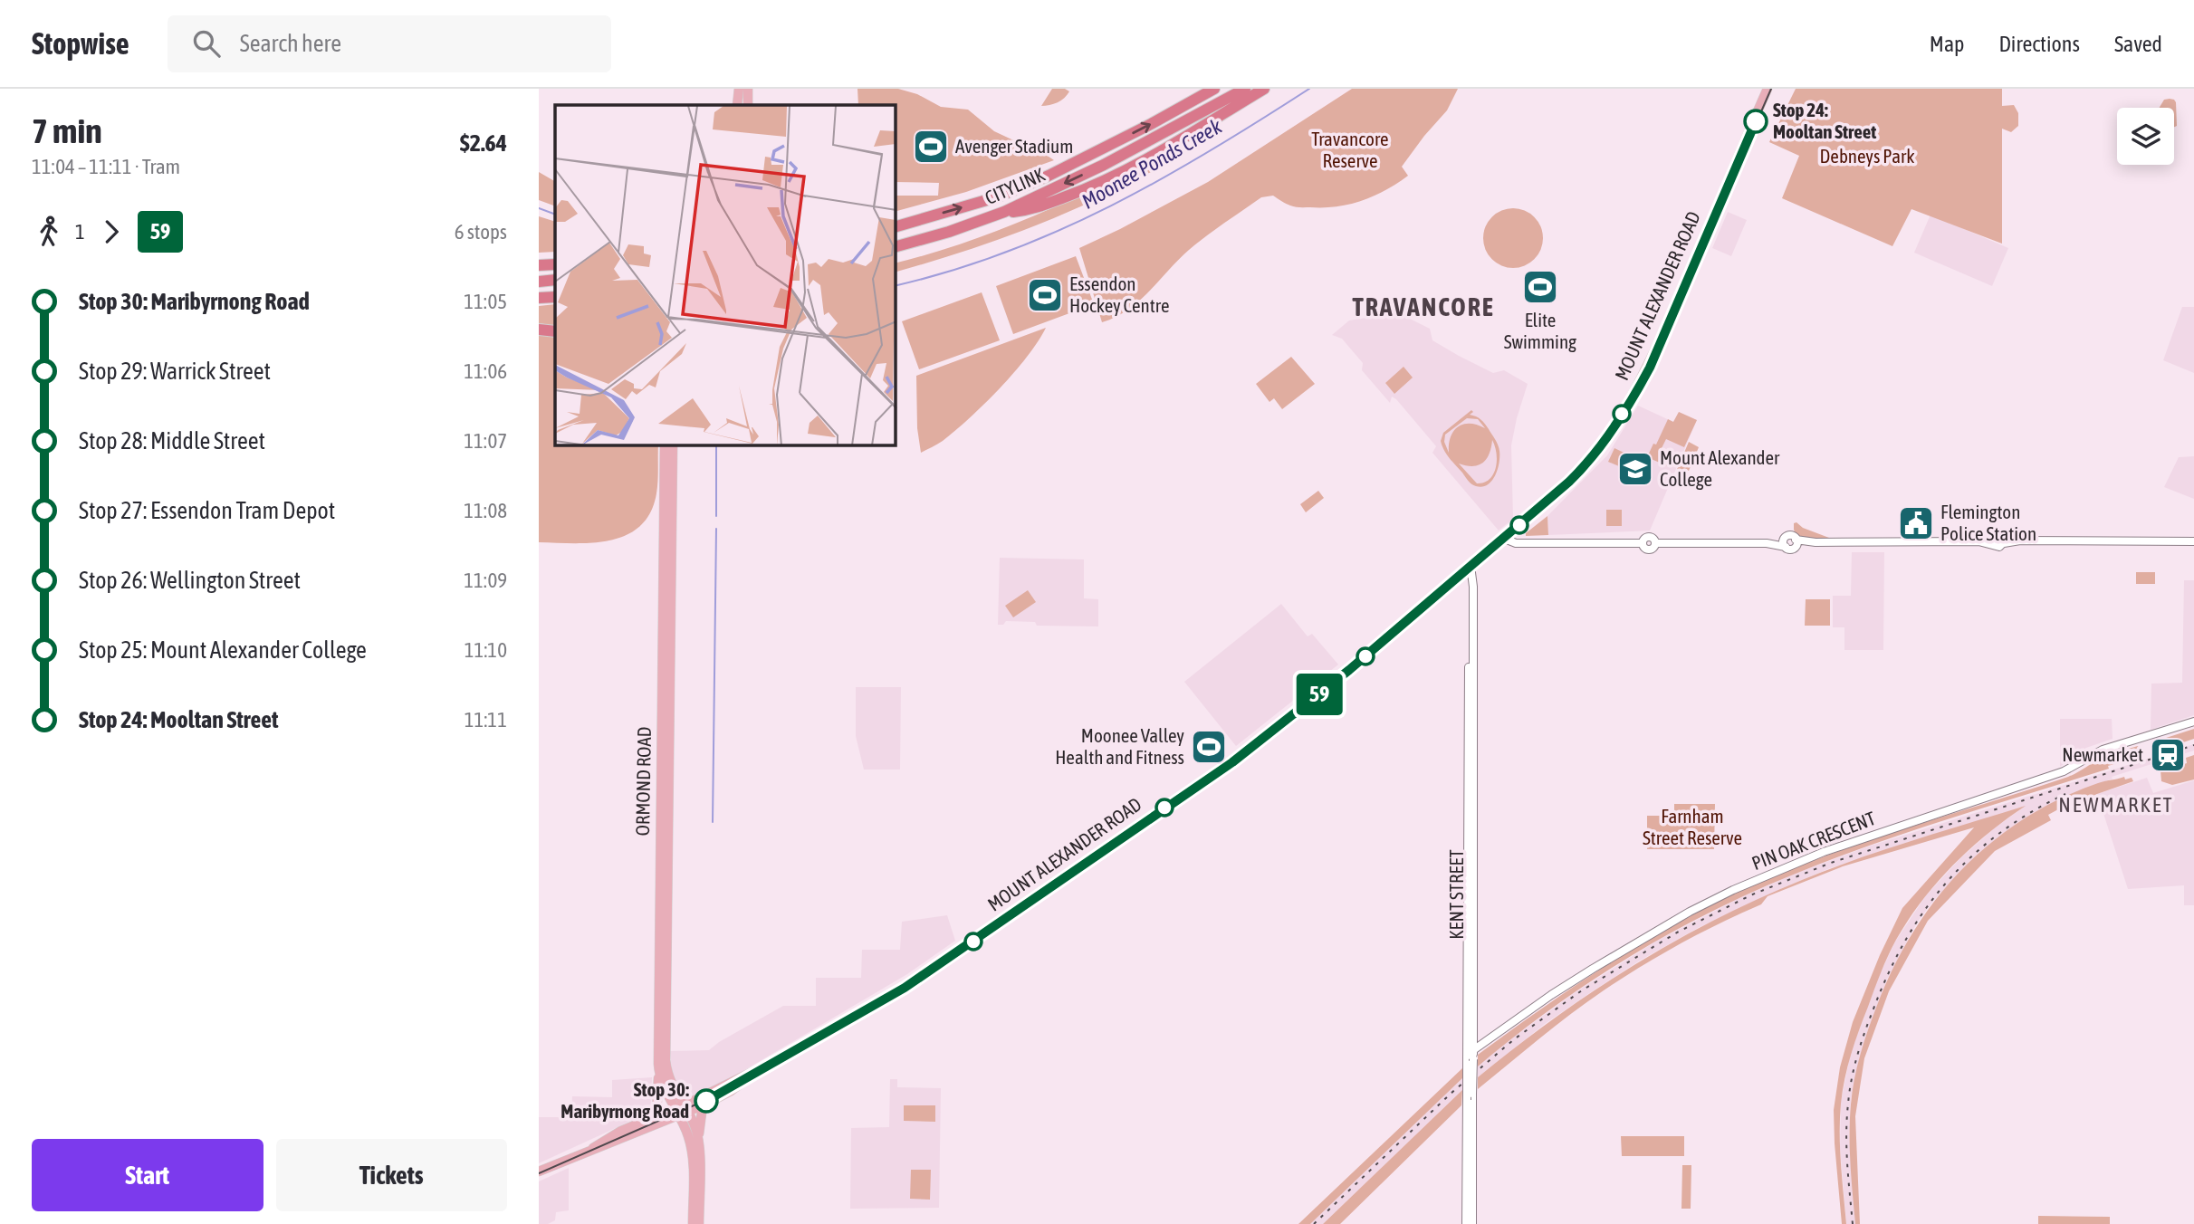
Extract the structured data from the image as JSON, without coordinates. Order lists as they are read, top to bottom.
{
  "streets": {
    "highway": ["CITYLINK"],
    "main road": ["MOUNT ALEXANDER ROAD", "ORMOND ROAD"],
    "street": ["PIN OAK CRESCENT", "KENT STREET"]
  },
  "crossings": [
    ["MOUNT ALEXANDER ROAD", "ORMOND ROAD"],
    ["MOUNT ALEXANDER ROAD", "KENT STREET"],
    ["PIN OAK CRESCENT", "KENT STREET"]
  ],
  "districts": ["TRAVANCORE", "NEWMARKET"],
  "water": ["Moonee Ponds Creek"],
  "parks": ["Travancore Reserve", "Debneys Park", "Farnham Street Reserve"],
  "places": {
    "other": ["Stop 24: Mooltan Street", "Stop 30: Maribyrnong Road"],
    "sports": [
      "Avenger Stadium",
      "Elite Swimming",
      "Essendon Hockey Centre",
      "Moonee Valley Health and Fitness"
    ],
    "school or university": ["Mount Alexander College"],
    "public building": ["Flemington Police Station"],
    "station": ["Newmarket"]
  },
  "lines": ["tram line 59"],
  "page": {
    "header": "Stopwise",
    "search": "Search here",
    "nav": ["Map", "Directions", "Saved"],
    "heading": ["7 min", "11:04 – 11:11 · Tram", "$2.64"],
    "on_map": "59",
    "legs": ["1", "59", "6 stops"],
    "list": [
      {
        "name": "Stop 30: Maribyrnong Road",
        "value": "11:05"
      },
      {
        "name": "Stop 29: Warrick Street",
        "value": "11:06"
      },
      {
        "name": "Stop 28: Middle Street",
        "value": "11:07"
      },
      {
        "name": "Stop 27: Essendon Tram Depot",
        "value": "11:08"
      },
      {
        "name": "Stop 26: Wellington Street",
        "value": "11:09"
      },
      {
        "name": "Stop 25: Mount Alexander College",
        "value": "11:10"
      },
      {
        "name": "Stop 24: Mooltan Street",
        "value": "11:11"
      }
    ],
    "buttons": ["Start", "Tickets"]
  }
}
